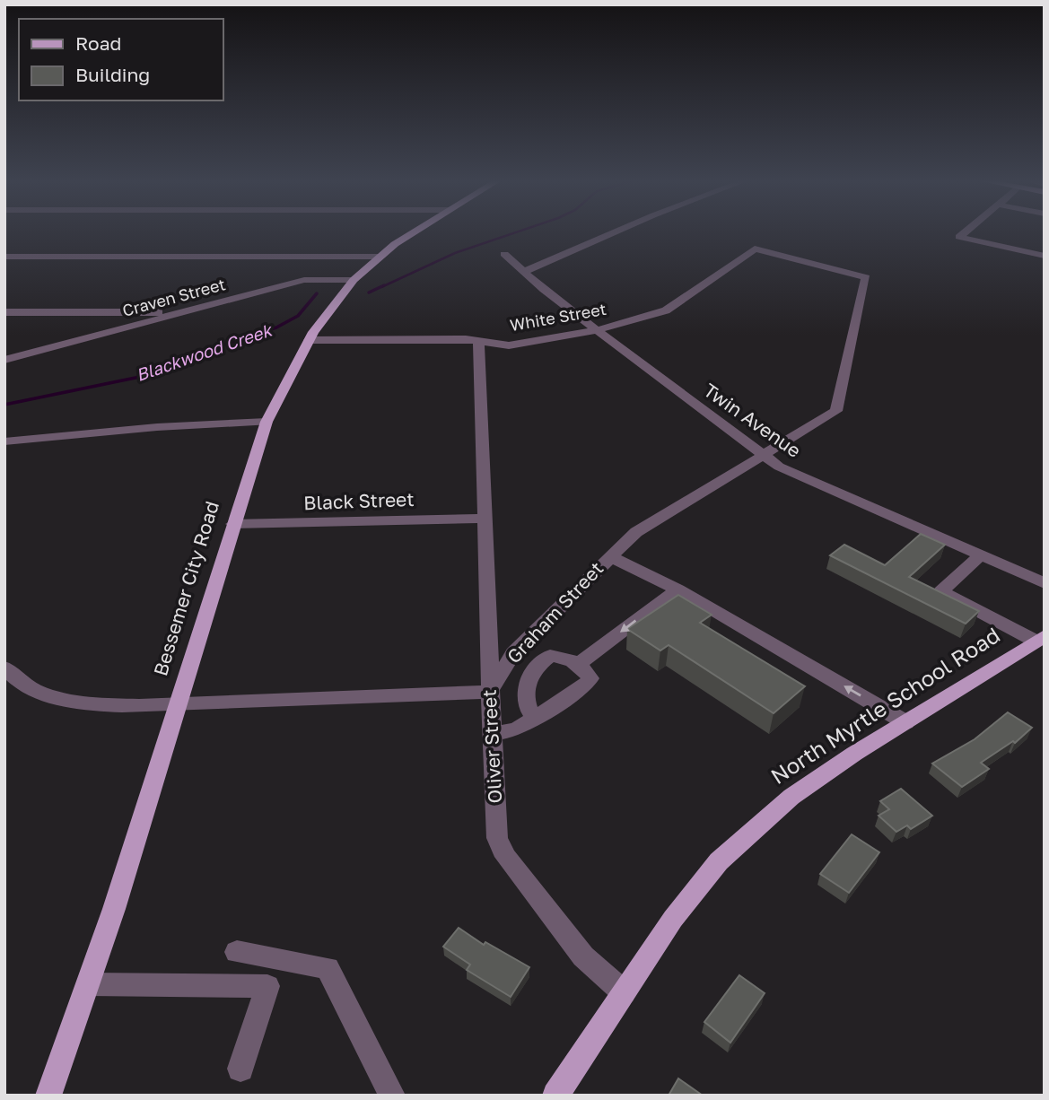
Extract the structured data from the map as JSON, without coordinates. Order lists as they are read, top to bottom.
{
  "streets": {
    "main road": ["Bessemer City Road", "North Myrtle School Road"],
    "street": [
      "Craven Street",
      "White Street",
      "Twin Avenue",
      "Black Street",
      "Graham Street",
      "Oliver Street"
    ]
  },
  "crossings": [
    ["Craven Street", "Bessemer City Road"],
    ["White Street", "Twin Avenue"],
    ["White Street", "Bessemer City Road"],
    ["White Street", "Graham Street"],
    ["White Street", "Oliver Street"],
    ["Twin Avenue", "Graham Street"],
    ["Black Street", "Bessemer City Road"],
    ["Black Street", "Oliver Street"],
    ["Graham Street", "Oliver Street"],
    ["North Myrtle School Road", "Oliver Street"]
  ],
  "water": ["Blackwood Creek"],
  "legend": ["Road", "Building"]
}
